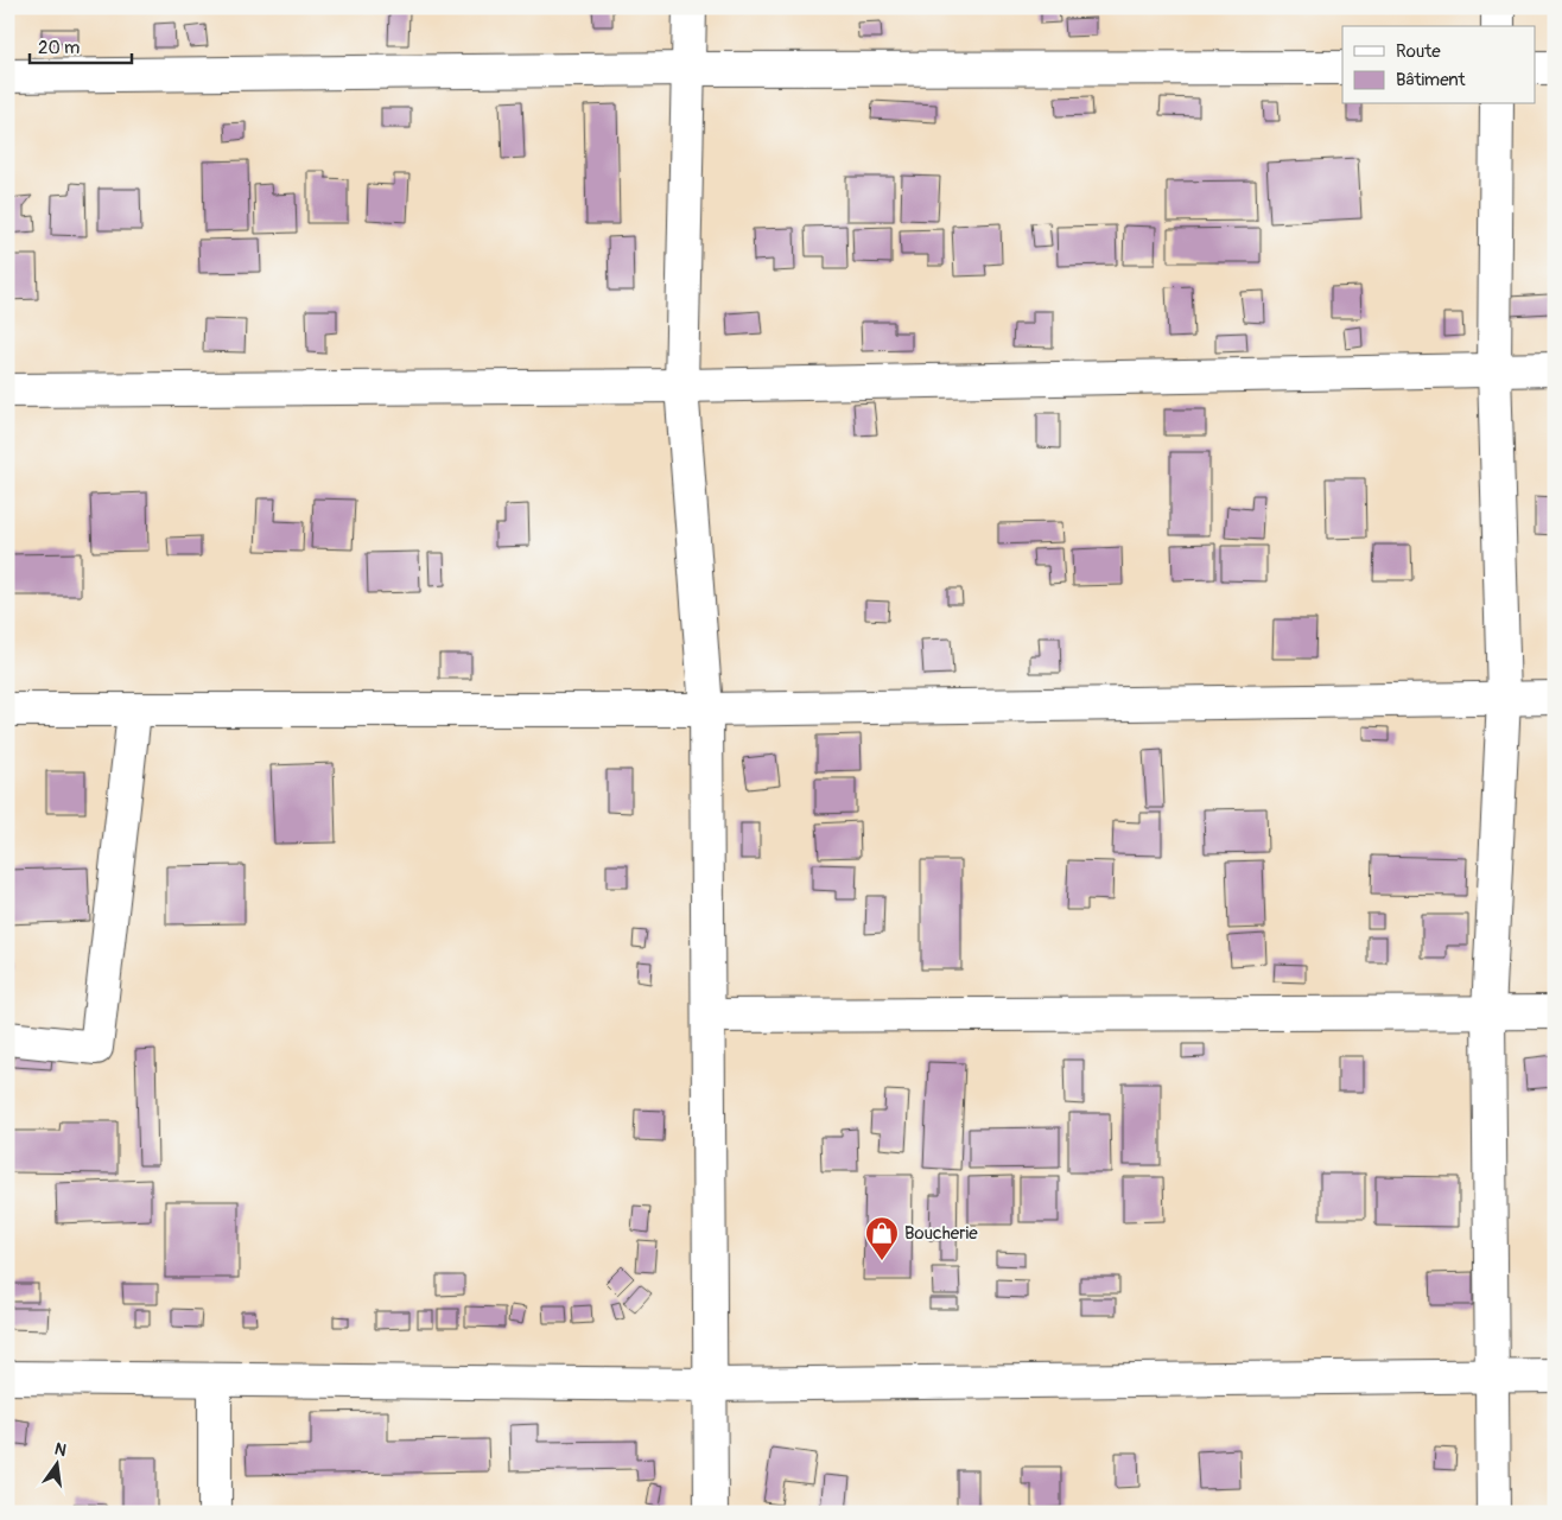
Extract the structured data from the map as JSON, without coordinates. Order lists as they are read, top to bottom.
{
  "places": {
    "shop": ["Boucherie"]
  },
  "legend": ["Route", "Bâtiment"],
  "scale_bar": "20 m",
  "north": "top"
}
